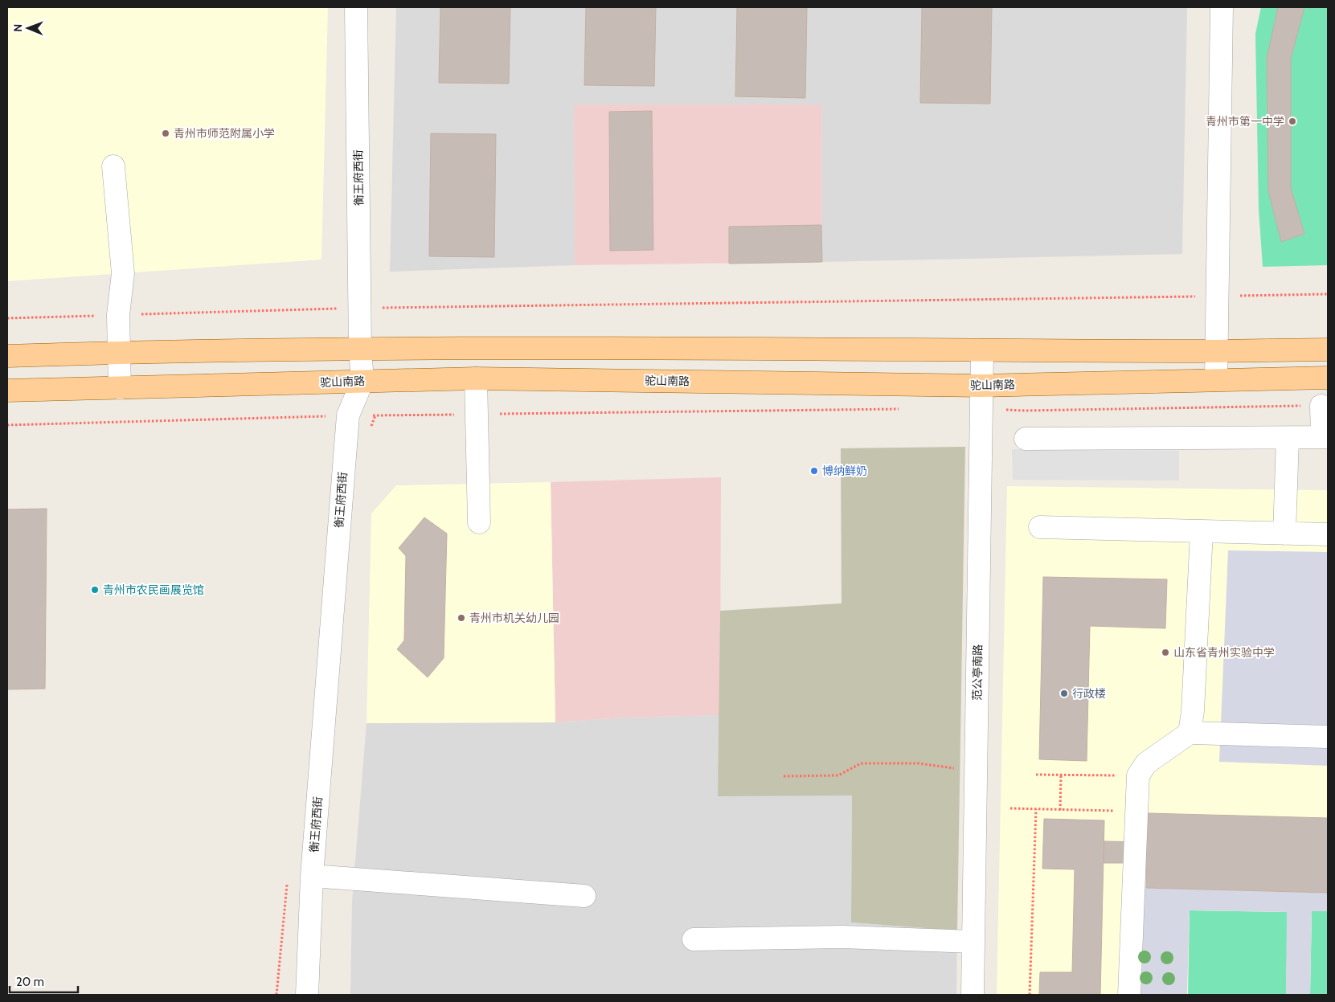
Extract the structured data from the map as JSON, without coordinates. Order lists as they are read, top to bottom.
{
  "streets": {
    "main road": ["驼山南路"],
    "street": ["衡王府西街", "范公亭南路"]
  },
  "crossings": [
    ["衡王府西街", "驼山南路"],
    ["驼山南路", "范公亭南路"]
  ],
  "places": [
    "青州市第一中学",
    "青州市师范附属小学",
    "博纳鲜奶",
    "青州市农民画展览馆",
    "青州市机关幼儿园",
    "山东省青州实验中学",
    "行政楼"
  ],
  "scale_bar": "20 m",
  "north": "left"
}
